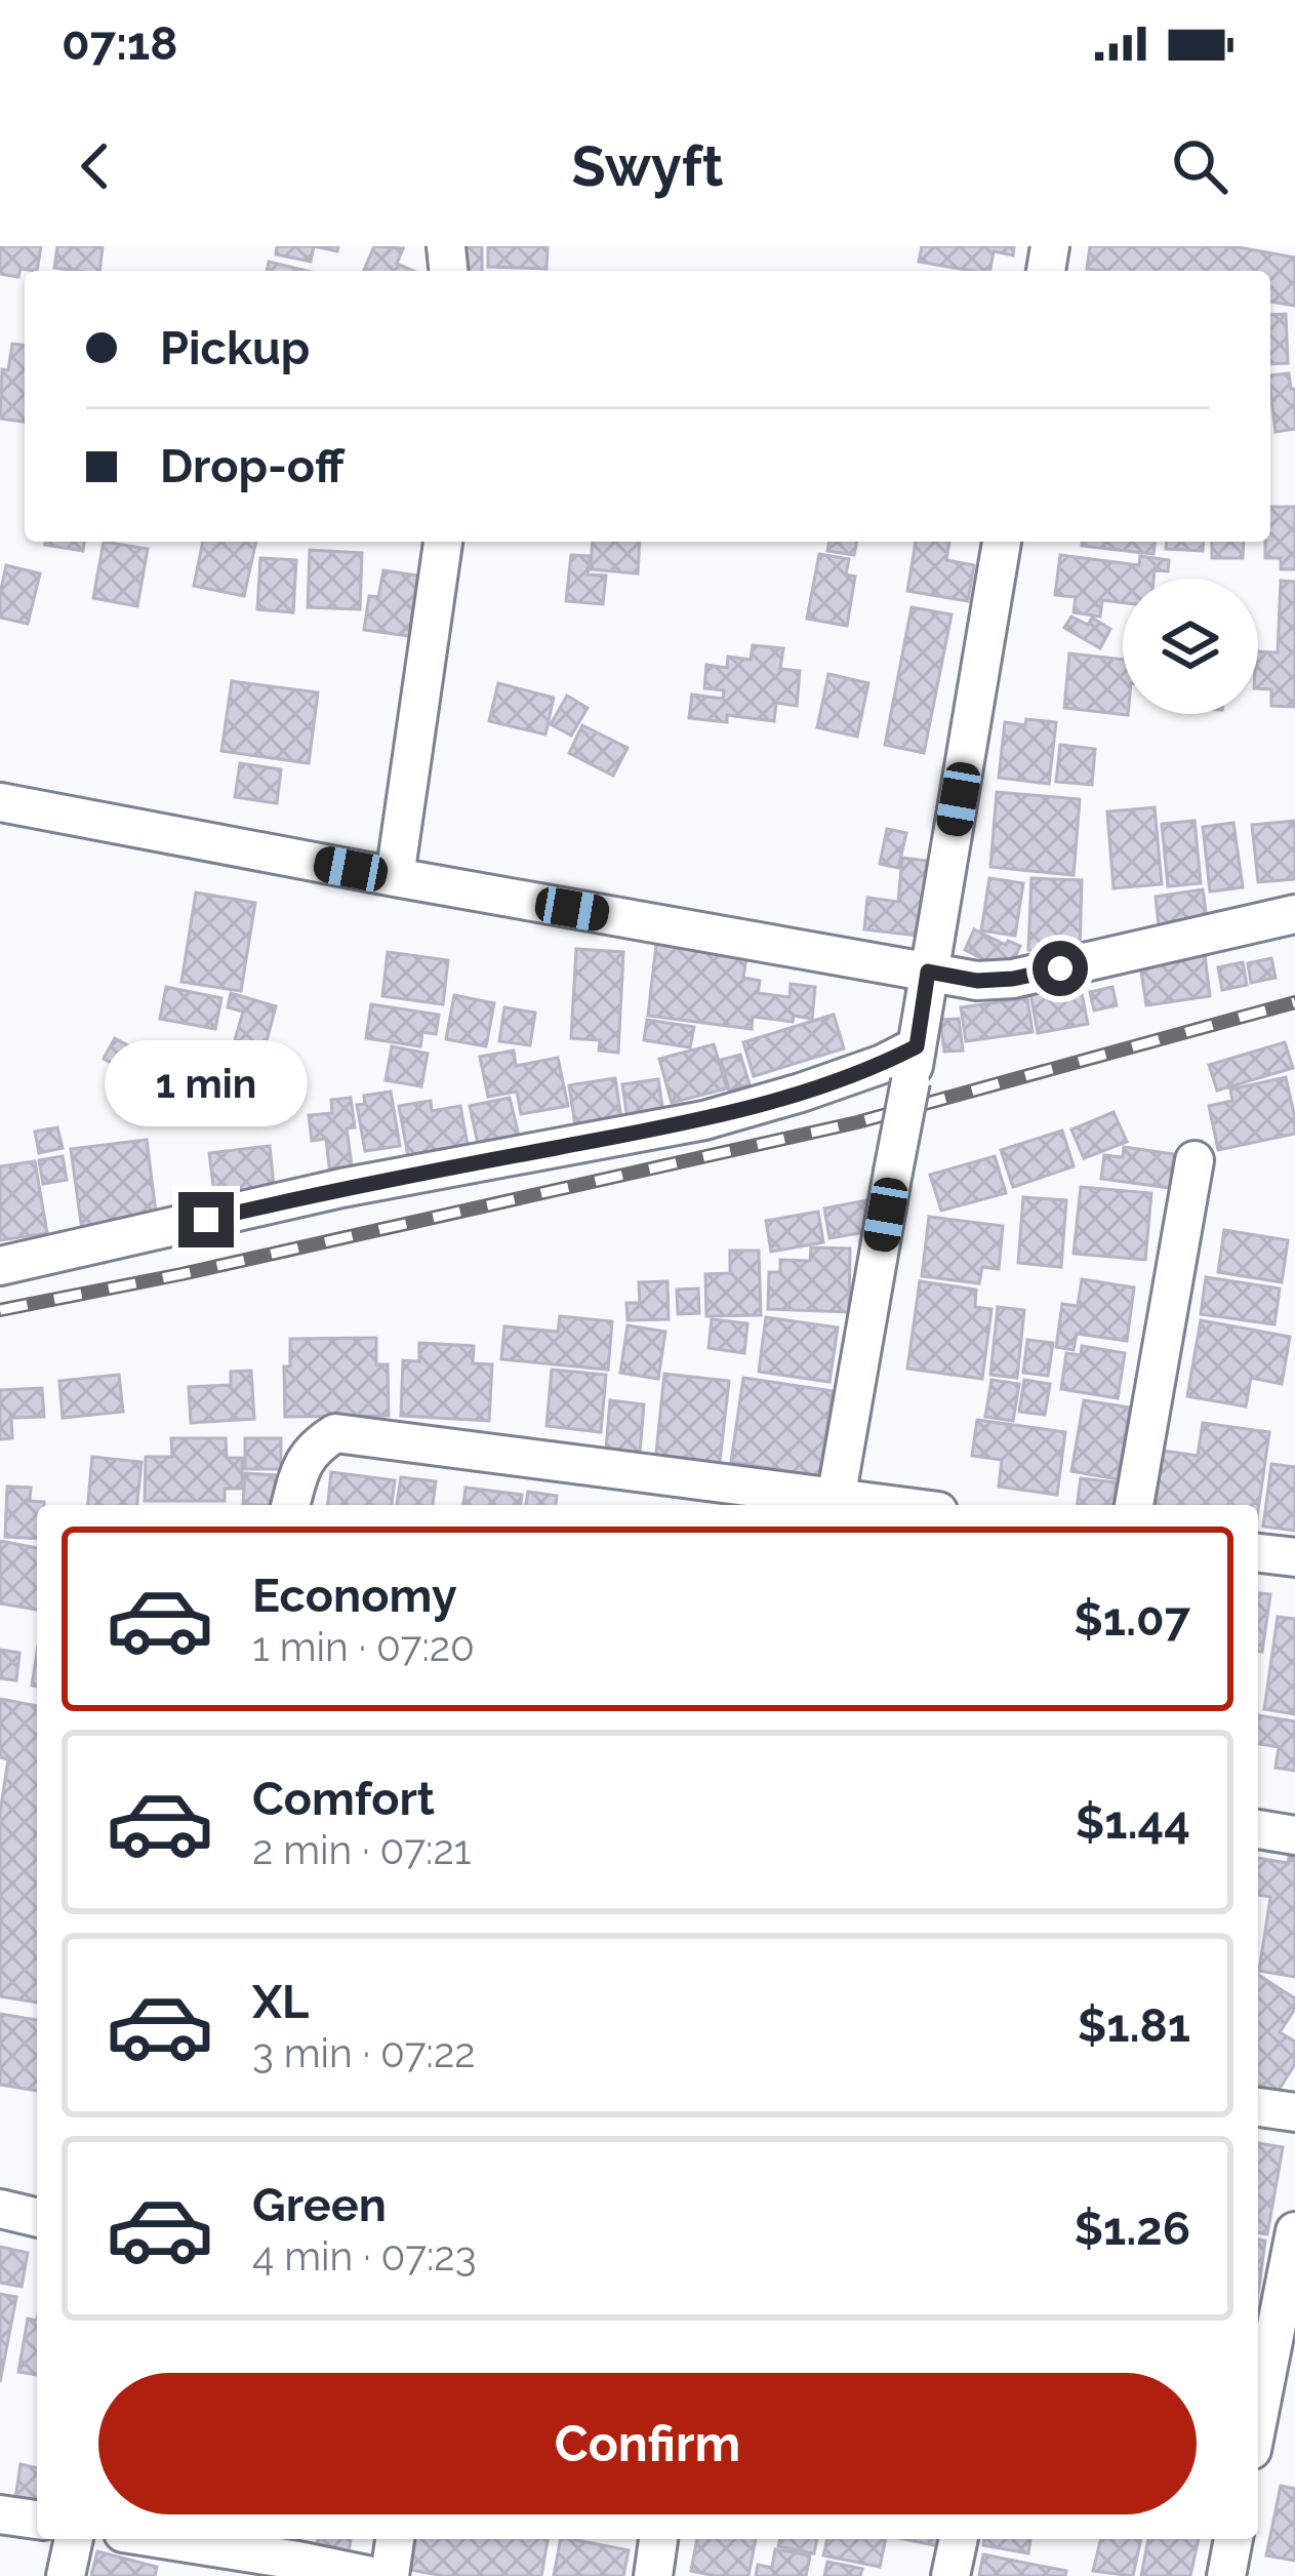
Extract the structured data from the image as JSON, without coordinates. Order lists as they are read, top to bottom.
{
  "page": {
    "status": "07:18",
    "header": "Swyft",
    "banner": ["Pickup", "Drop-off"],
    "bubble": "1 min",
    "list": [
      {
        "name": "Economy",
        "note": "1 min · 07:20",
        "value": "$1.07"
      },
      {
        "name": "Comfort",
        "note": "2 min · 07:21",
        "value": "$1.44"
      },
      {
        "name": "XL",
        "note": "3 min · 07:22",
        "value": "$1.81"
      },
      {
        "name": "Green",
        "note": "4 min · 07:23",
        "value": "$1.26"
      }
    ],
    "buttons": "Confirm"
  }
}
